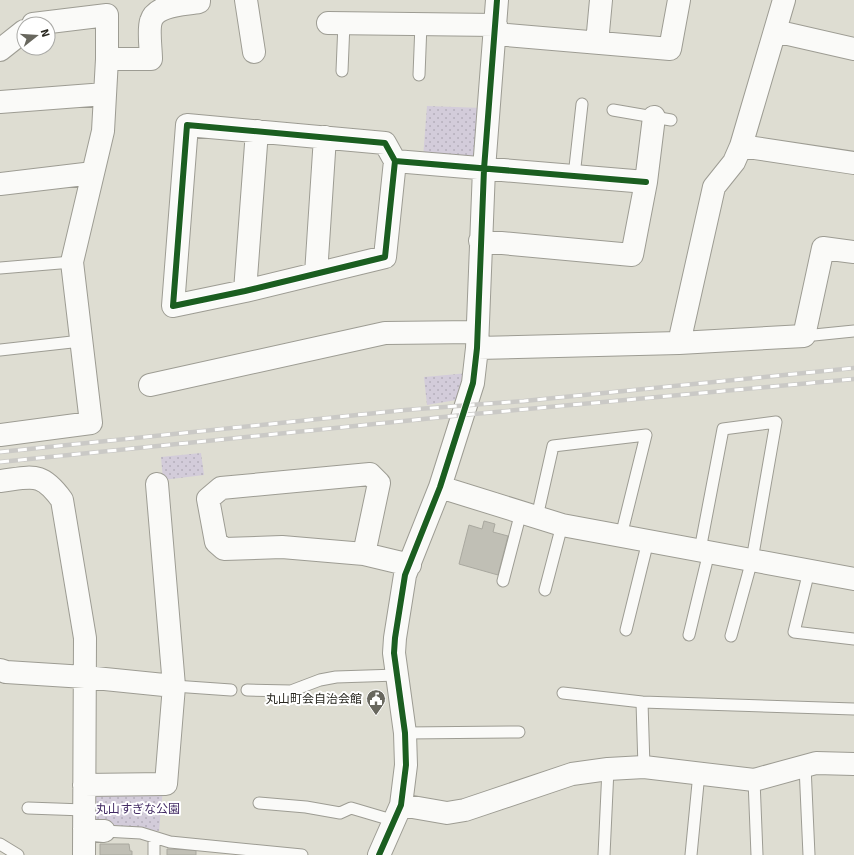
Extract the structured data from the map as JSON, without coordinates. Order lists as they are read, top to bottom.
{
  "parks": ["丸山すぎな公園"],
  "places": {
    "public building": ["丸山町会自治会館"]
  },
  "north": "right"
}
